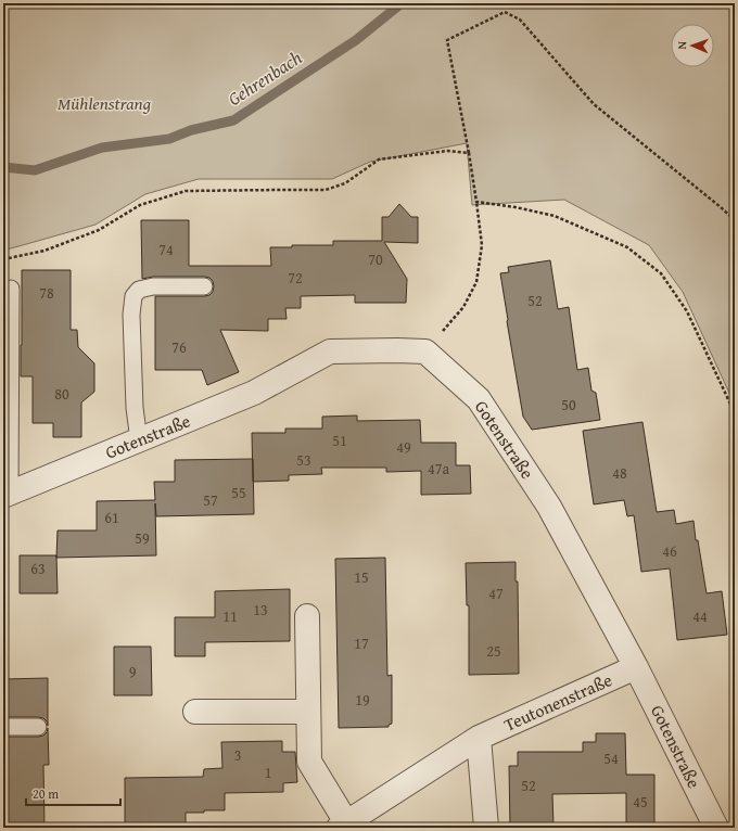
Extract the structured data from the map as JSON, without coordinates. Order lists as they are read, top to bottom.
{
  "streets": {
    "street": ["Gotenstraße", "Teutonenstraße"]
  },
  "crossings": [
    ["Gotenstraße", "Teutonenstraße"]
  ],
  "water": ["Gehrenbach"],
  "parks": ["Mühlenstrang"],
  "house_numbers": [
    "74",
    "70",
    "72",
    "78",
    "52",
    "76",
    "80",
    "50",
    "51",
    "49",
    "53",
    "47a",
    "48",
    "55",
    "57",
    "61",
    "59",
    "46",
    "63",
    "15",
    "47",
    "13",
    "11",
    "44",
    "17",
    "25",
    "9",
    "19",
    "3",
    "54",
    "1",
    "52",
    "45"
  ],
  "scale_bar": "20 m",
  "north": "left"
}
